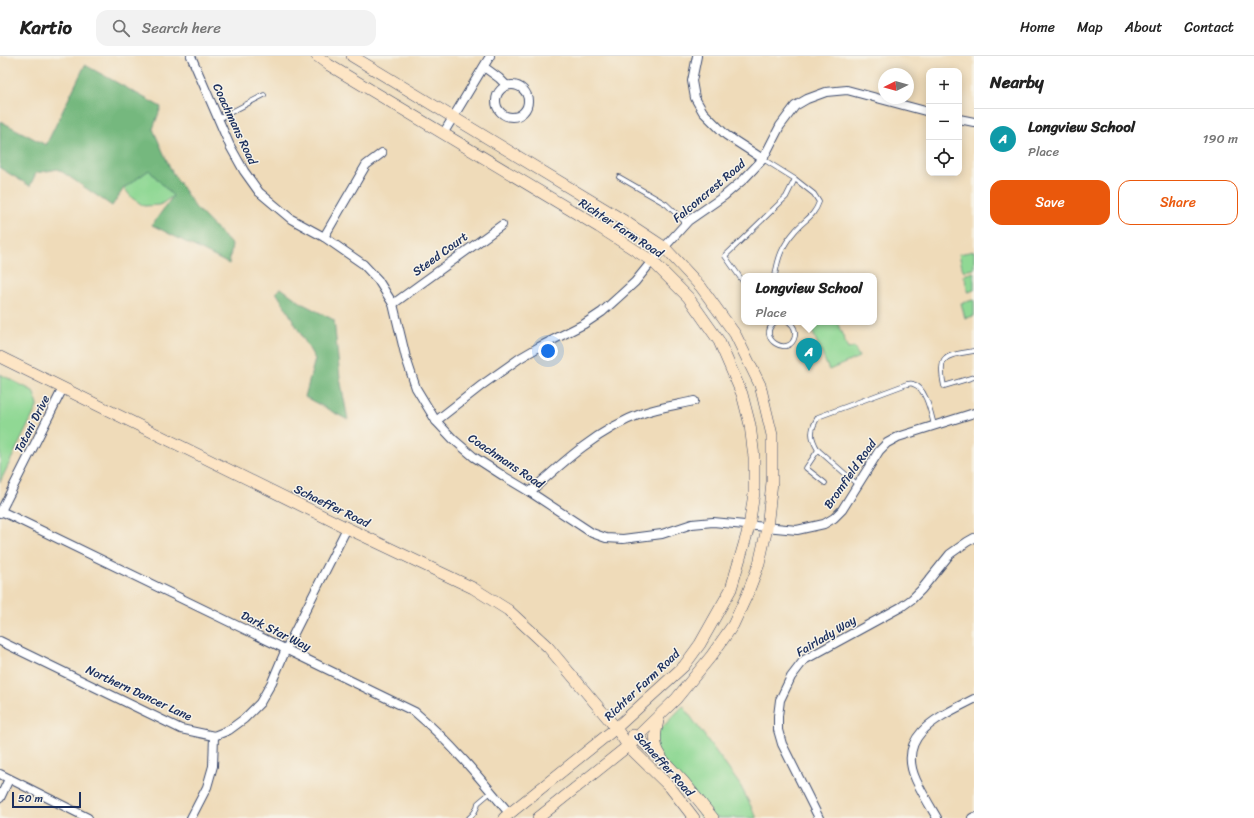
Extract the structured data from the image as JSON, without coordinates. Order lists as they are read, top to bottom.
{
  "streets": {
    "main road": ["Richter Farm Road", "Schaeffer Road"],
    "street": [
      "Coachmans Road",
      "Falconcrest Road",
      "Steed Court",
      "Tatani Drive",
      "Bromfield Road",
      "Dark Star Way",
      "Fairlady Way",
      "Northern Dancer Lane"
    ]
  },
  "crossings": [
    ["Coachmans Road", "Falconcrest Road"],
    ["Coachmans Road", "Richter Farm Road"],
    ["Coachmans Road", "Steed Court"],
    ["Coachmans Road", "Bromfield Road"],
    ["Falconcrest Road", "Richter Farm Road"],
    ["Richter Farm Road", "Bromfield Road"],
    ["Richter Farm Road", "Schaeffer Road"],
    ["Richter Farm Road", "Dark Star Way"],
    ["Tatani Drive", "Schaeffer Road"],
    ["Tatani Drive", "Dark Star Way"]
  ],
  "scale_bar": "50 m",
  "north": "left",
  "page": {
    "header": "Kartio",
    "search": "Search here",
    "nav": [
      "Home",
      "Map",
      "About",
      "Contact"
    ],
    "heading": "Nearby",
    "map_buttons": ["+", "−"],
    "list": [
      {
        "mark": "A",
        "name": "Longview School",
        "note": "Place",
        "value": "190 m"
      }
    ],
    "buttons": ["Save", "Share"],
    "popup": ["Longview School", "Place"],
    "pins": "A",
    "scale": "50 m"
  }
}
